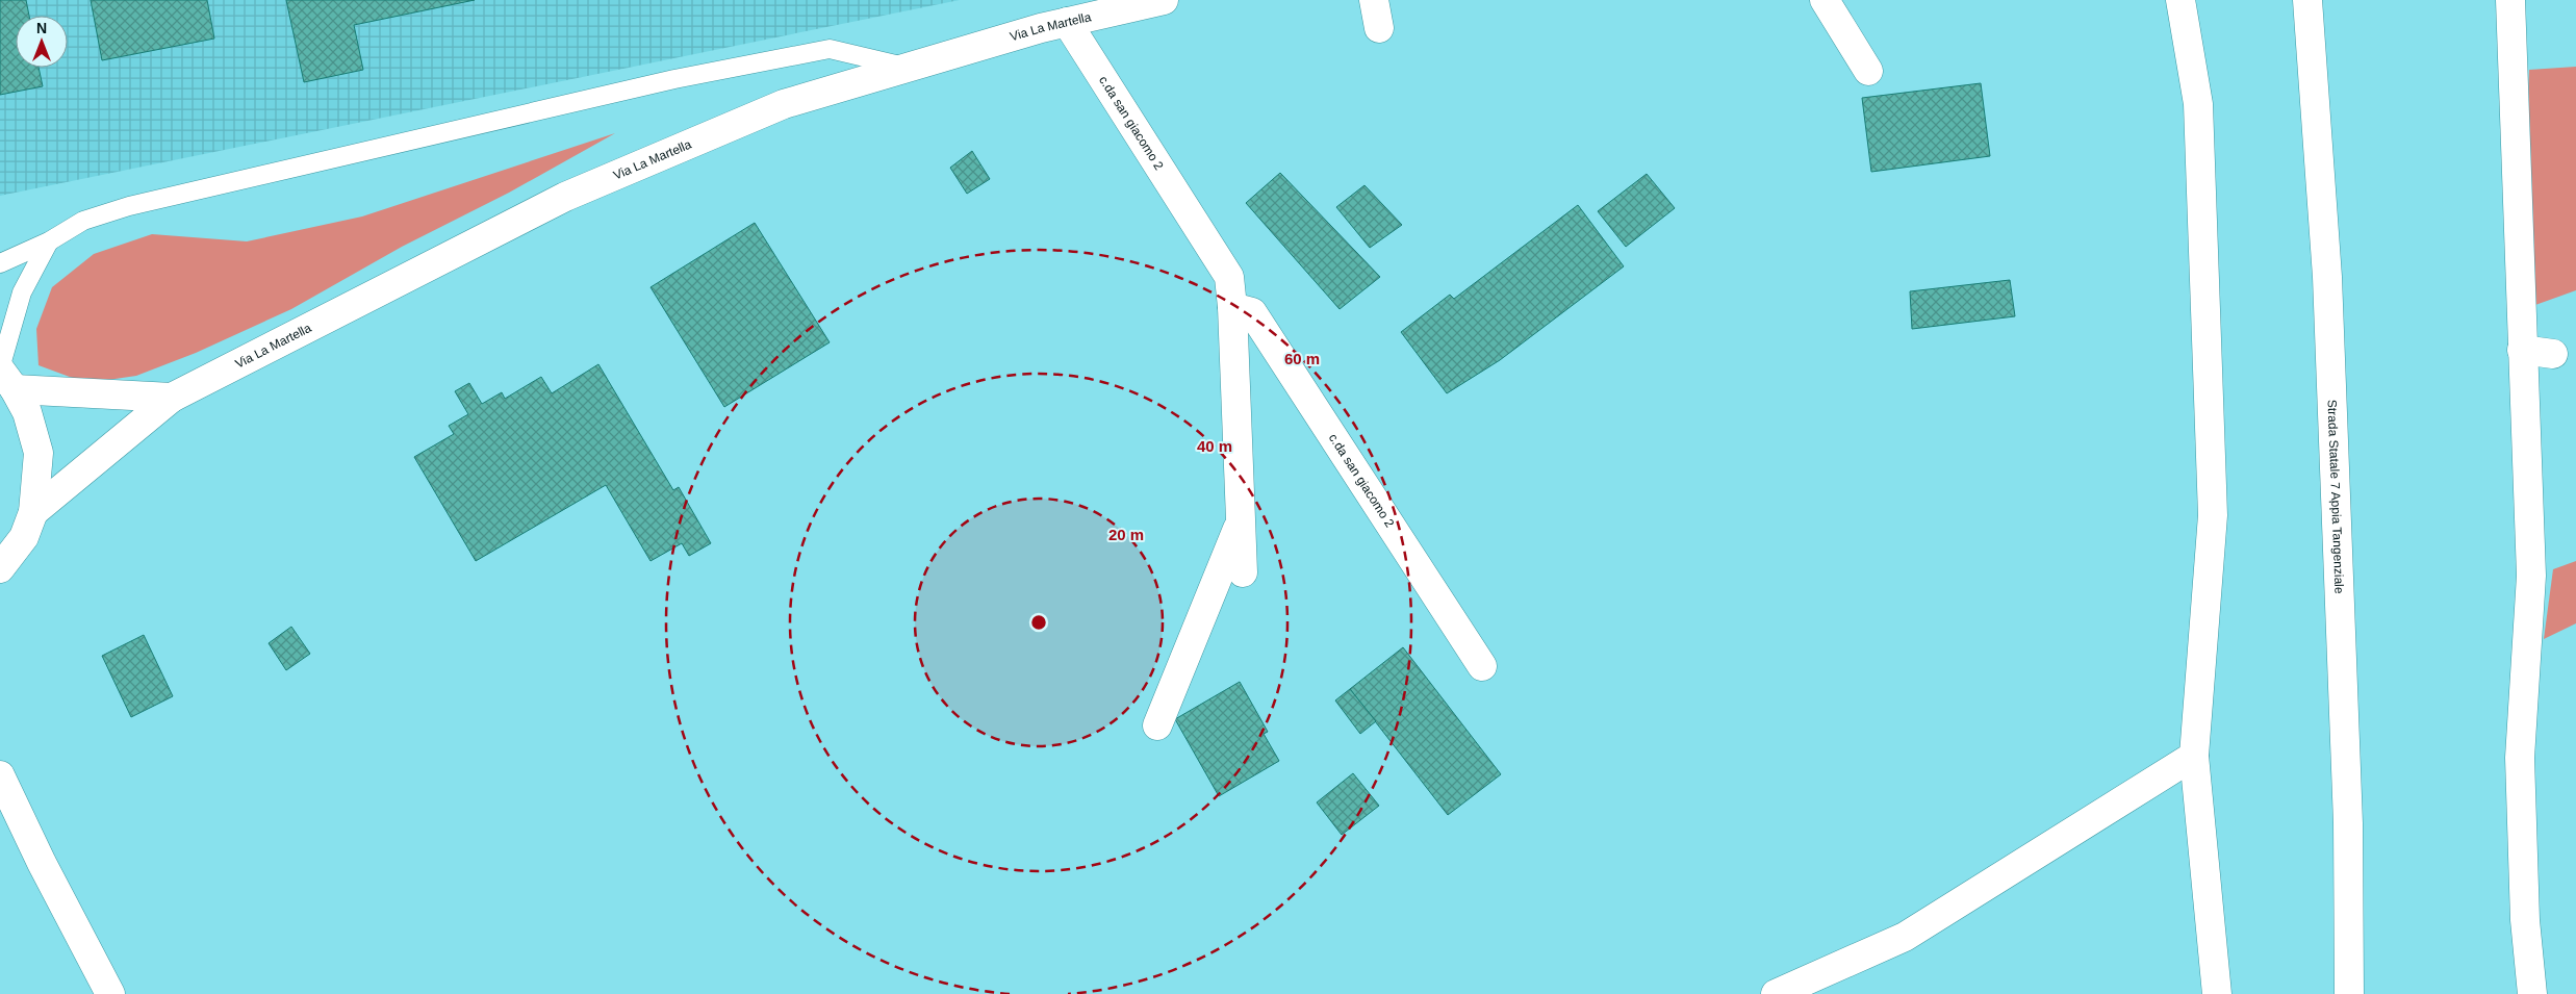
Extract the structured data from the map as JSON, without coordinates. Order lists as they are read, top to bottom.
{
  "streets": {
    "main road": ["Via La Martella", "c.da san giacomo 2", "Strada Statale 7 Appia Tangenziale"]
  },
  "crossings": [
    ["Via La Martella", "c.da san giacomo 2"]
  ],
  "north": "top",
  "rings": ["60 m", "40 m", "20 m"]
}
